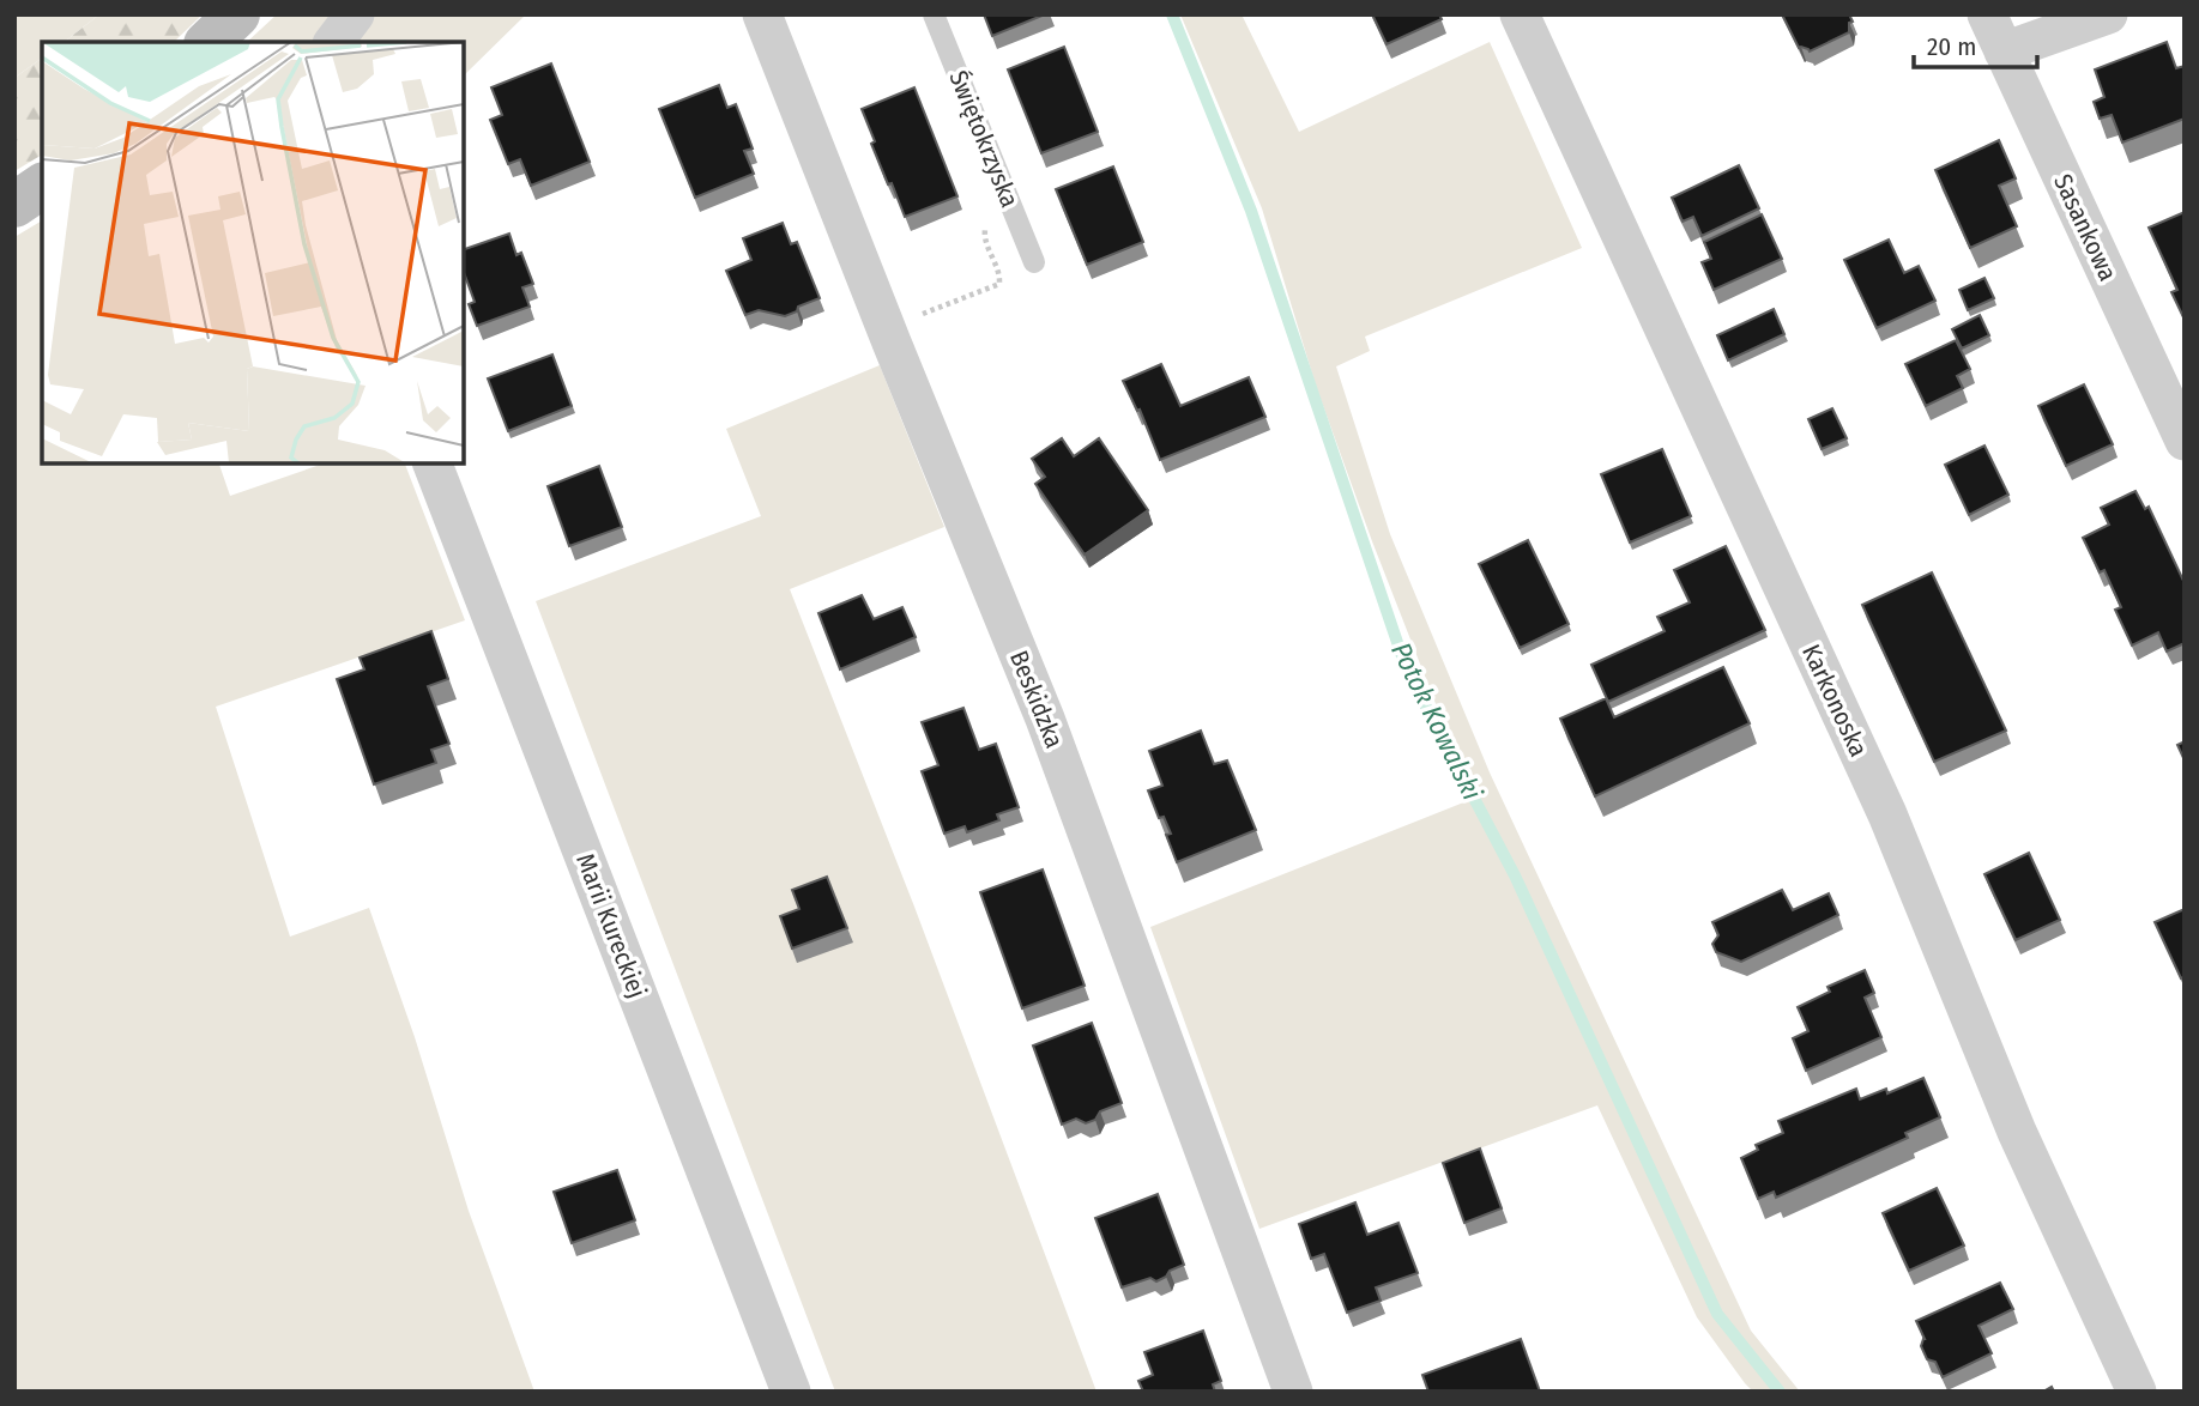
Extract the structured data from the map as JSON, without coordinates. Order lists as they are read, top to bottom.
{
  "streets": {
    "street": [
      "Sasankowa",
      "Beskidzka",
      "Karkonoska",
      "Marii Kureckiej"
    ],
    "lane": ["Świętokrzyska"]
  },
  "water": ["Potok Kowalski"],
  "scale_bar": "20 m"
}
